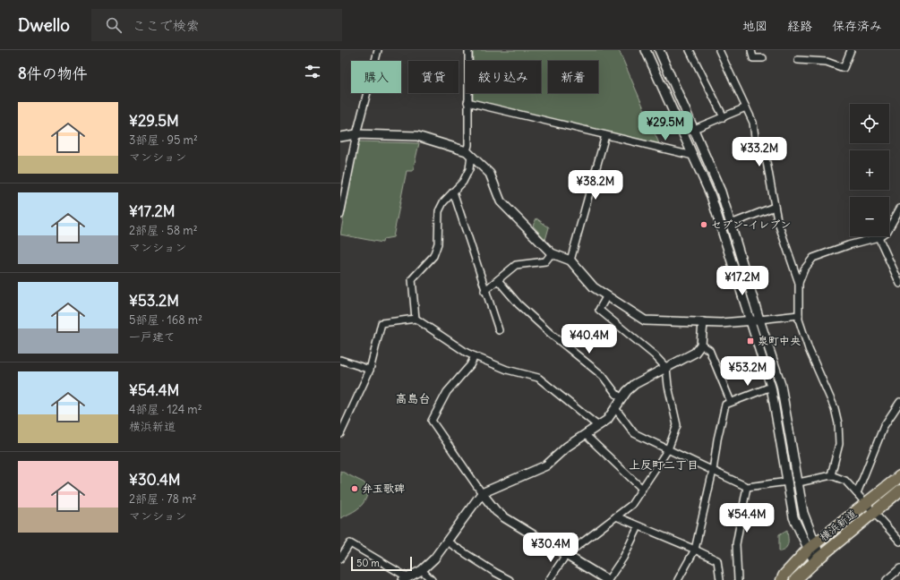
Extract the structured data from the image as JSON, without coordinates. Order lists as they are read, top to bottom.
{
  "streets": {
    "highway": ["横浜新道"]
  },
  "districts": ["高島台", "上反町二丁目"],
  "places": {
    "other": ["セブン-イレブン", "弁玉歌碑"],
    "transit": ["泉町中央"]
  },
  "scale_bar": "50 m",
  "page": {
    "header": "Dwello",
    "search": "ここで検索",
    "nav": ["地図", "経路", "保存済み"],
    "heading": "8件の物件",
    "chip": [
      "購入",
      "賃貸",
      "絞り込み",
      "新着"
    ],
    "list": [
      {
        "name": "¥29.5M",
        "note": "3部屋 · 95 m² · マンション"
      },
      {
        "name": "¥17.2M",
        "note": "2部屋 · 58 m² · マンション"
      },
      {
        "name": "¥53.2M",
        "note": "5部屋 · 168 m² · 一戸建て"
      },
      {
        "name": "¥54.4M",
        "note": "4部屋 · 124 m² · 横浜新道"
      },
      {
        "name": "¥30.4M",
        "note": "2部屋 · 78 m² · マンション"
      }
    ],
    "map_buttons": ["+", "−"],
    "price": [
      "¥29.5M",
      "¥33.2M",
      "¥38.2M",
      "¥17.2M",
      "¥40.4M",
      "¥53.2M",
      "¥54.4M",
      "¥30.4M"
    ],
    "scale": "50 m"
  }
}
